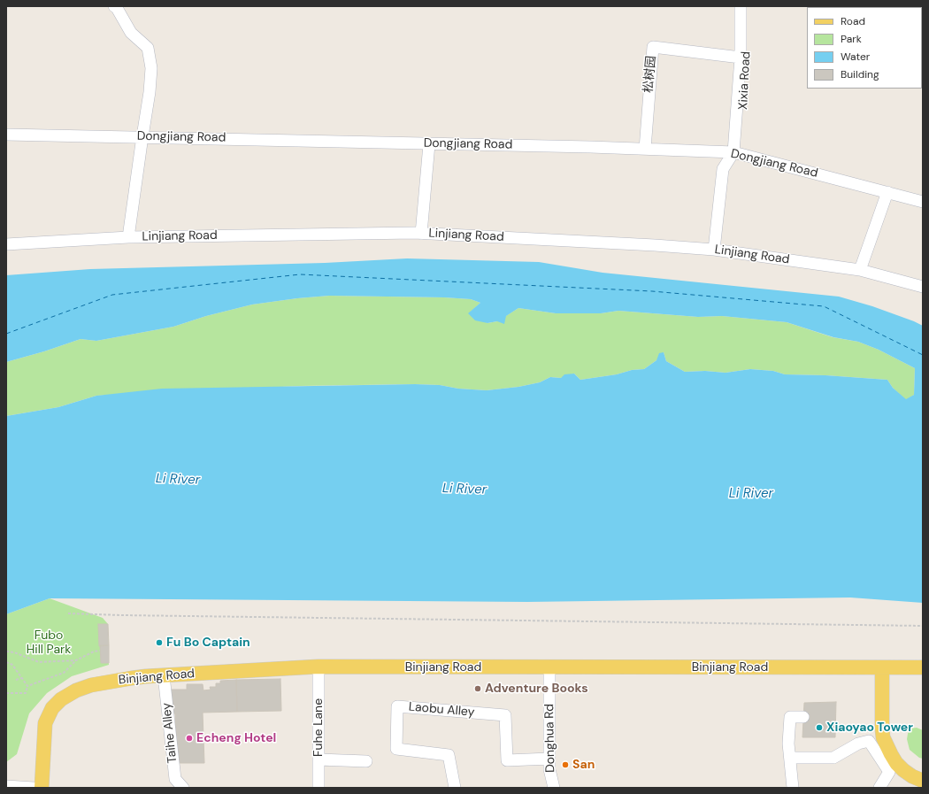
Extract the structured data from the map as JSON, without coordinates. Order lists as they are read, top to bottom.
{
  "streets": {
    "main road": ["Binjiang Road"],
    "street": [
      "松树园",
      "Xixia Road",
      "Dongjiang Road",
      "Linjiang Road",
      "Laobu Alley",
      "Fuhe Lane",
      "Taihe Alley",
      "Donghua Rd"
    ]
  },
  "crossings": [
    ["松树园", "Dongjiang Road"],
    ["Xixia Road", "Dongjiang Road"],
    ["Xixia Road", "Linjiang Road"],
    ["Binjiang Road", "Fuhe Lane"],
    ["Binjiang Road", "Taihe Alley"],
    ["Binjiang Road", "Donghua Rd"],
    ["Laobu Alley", "Donghua Rd"]
  ],
  "water": ["Li River"],
  "parks": ["Fubo Hill Park"],
  "places": [
    "Fu Bo Captain",
    "Adventure Books",
    "Xiaoyao Tower",
    "Echeng Hotel",
    "San"
  ],
  "legend": [
    "Road",
    "Park",
    "Water",
    "Building"
  ]
}
